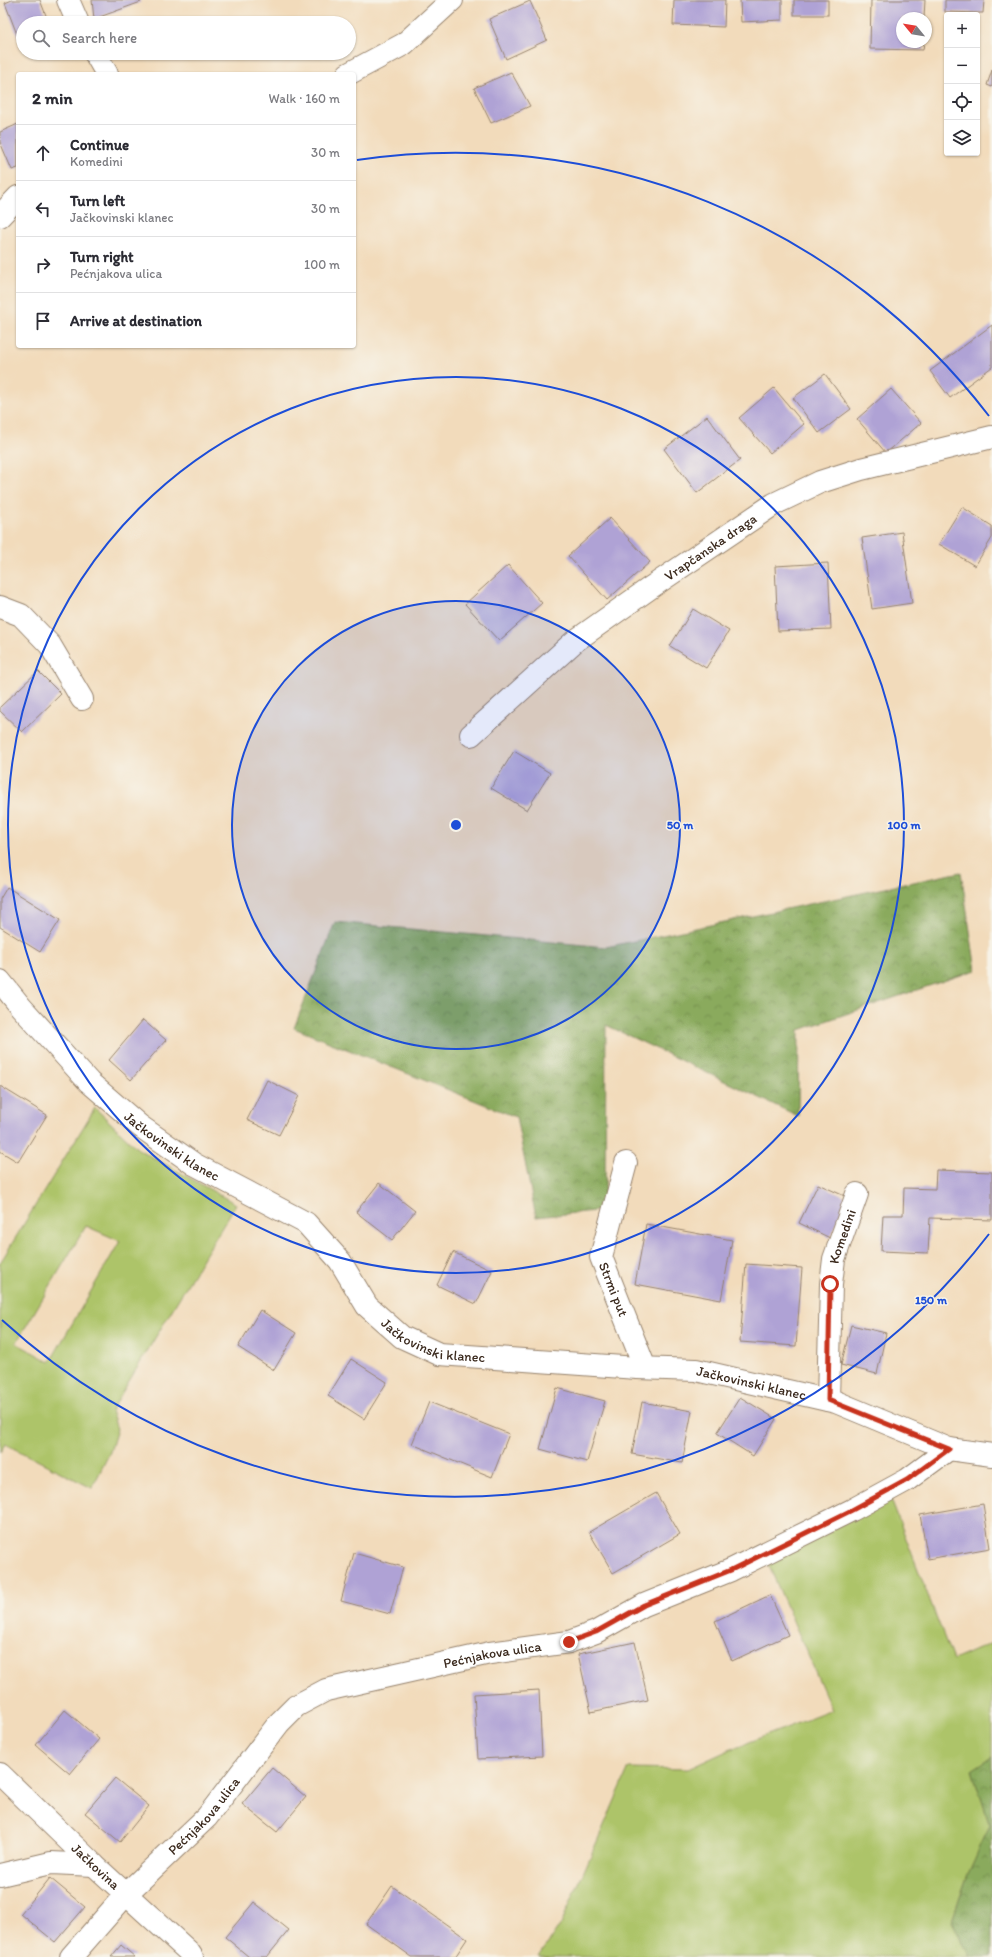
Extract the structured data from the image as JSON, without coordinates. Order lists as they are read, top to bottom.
{
  "streets": {
    "street": [
      "Vrapčanska draga",
      "Jačkovinski klanec",
      "Komedini",
      "Strmi put",
      "Pećnjakova ulica",
      "Jačkovina"
    ]
  },
  "crossings": [
    ["Jačkovinski klanec", "Komedini"],
    ["Jačkovinski klanec", "Strmi put"],
    ["Jačkovinski klanec", "Pećnjakova ulica"],
    ["Pećnjakova ulica", "Jačkovina"]
  ],
  "north": "top left",
  "page": {
    "map_buttons": ["+", "−"],
    "search": "Search here",
    "heading": ["2 min", "Walk · 160 m"],
    "list": [
      ["Continue", "Komedini", "30 m"],
      ["Turn left", "Jačkovinski klanec", "30 m"],
      ["Turn right", "Pećnjakova ulica", "100 m"],
      "Arrive at destination"
    ]
  },
  "rings": ["50 m", "100 m", "150 m"]
}
